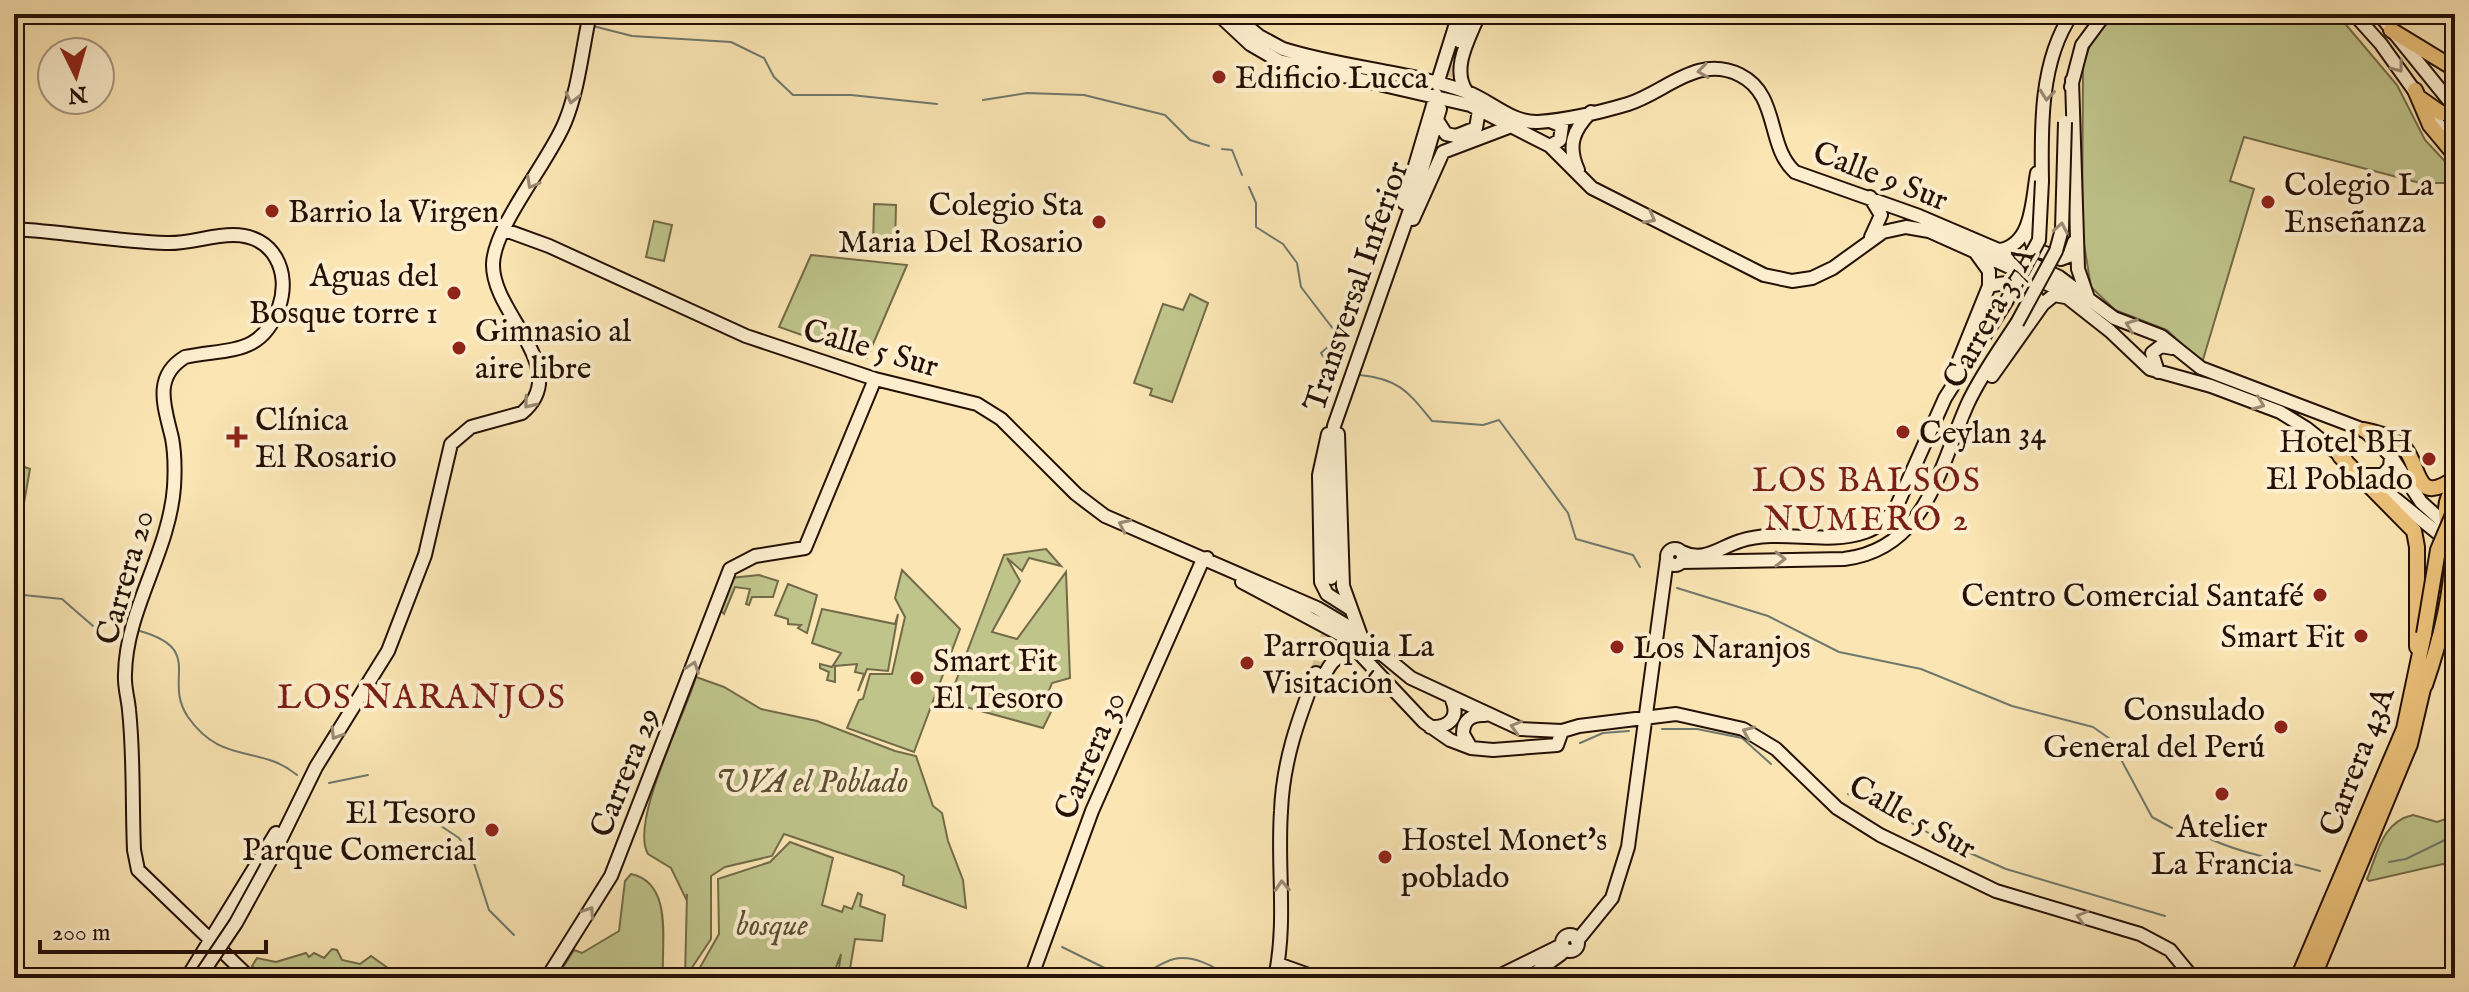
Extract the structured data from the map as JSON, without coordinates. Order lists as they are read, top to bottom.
{
  "streets": {
    "main road": [
      "Calle 9 Sur",
      "Transversal Inferior",
      "Carrera 37A",
      "Calle 5 Sur",
      "Carrera 20",
      "Carrera 30",
      "Carrera 43A",
      "Carrera 29"
    ]
  },
  "crossings": [
    ["Calle 9 Sur", "Transversal Inferior"],
    ["Calle 9 Sur", "Carrera 43A"],
    ["Calle 5 Sur", "Carrera 30"]
  ],
  "one_way": ["Calle 5 Sur", "Carrera 29"],
  "districts": ["LOS BALSOS NUMERO 2", "LOS NARANJOS"],
  "parks": ["UVA el Poblado", "bosque"],
  "places": {
    "other": [
      "Edificio Lucca",
      "Colegio La Enseñanza",
      "Barrio la Virgen",
      "Colegio Sta Maria Del Rosario",
      "Aguas del Bosque torre 1",
      "Gimnasio al aire libre",
      "Ceylan 34",
      "Hotel BH El Poblado",
      "Centro Comercial Santafé",
      "Smart Fit",
      "Los Naranjos",
      "Parroquia La Visitación",
      "Smart Fit El Tesoro",
      "Consulado General del Perú",
      "Atelier La Francia",
      "El Tesoro Parque Comercial",
      "Hostel Monet's poblado"
    ],
    "health": ["Clínica El Rosario"]
  },
  "scale_bar": "200 m",
  "north": "bottom"
}
